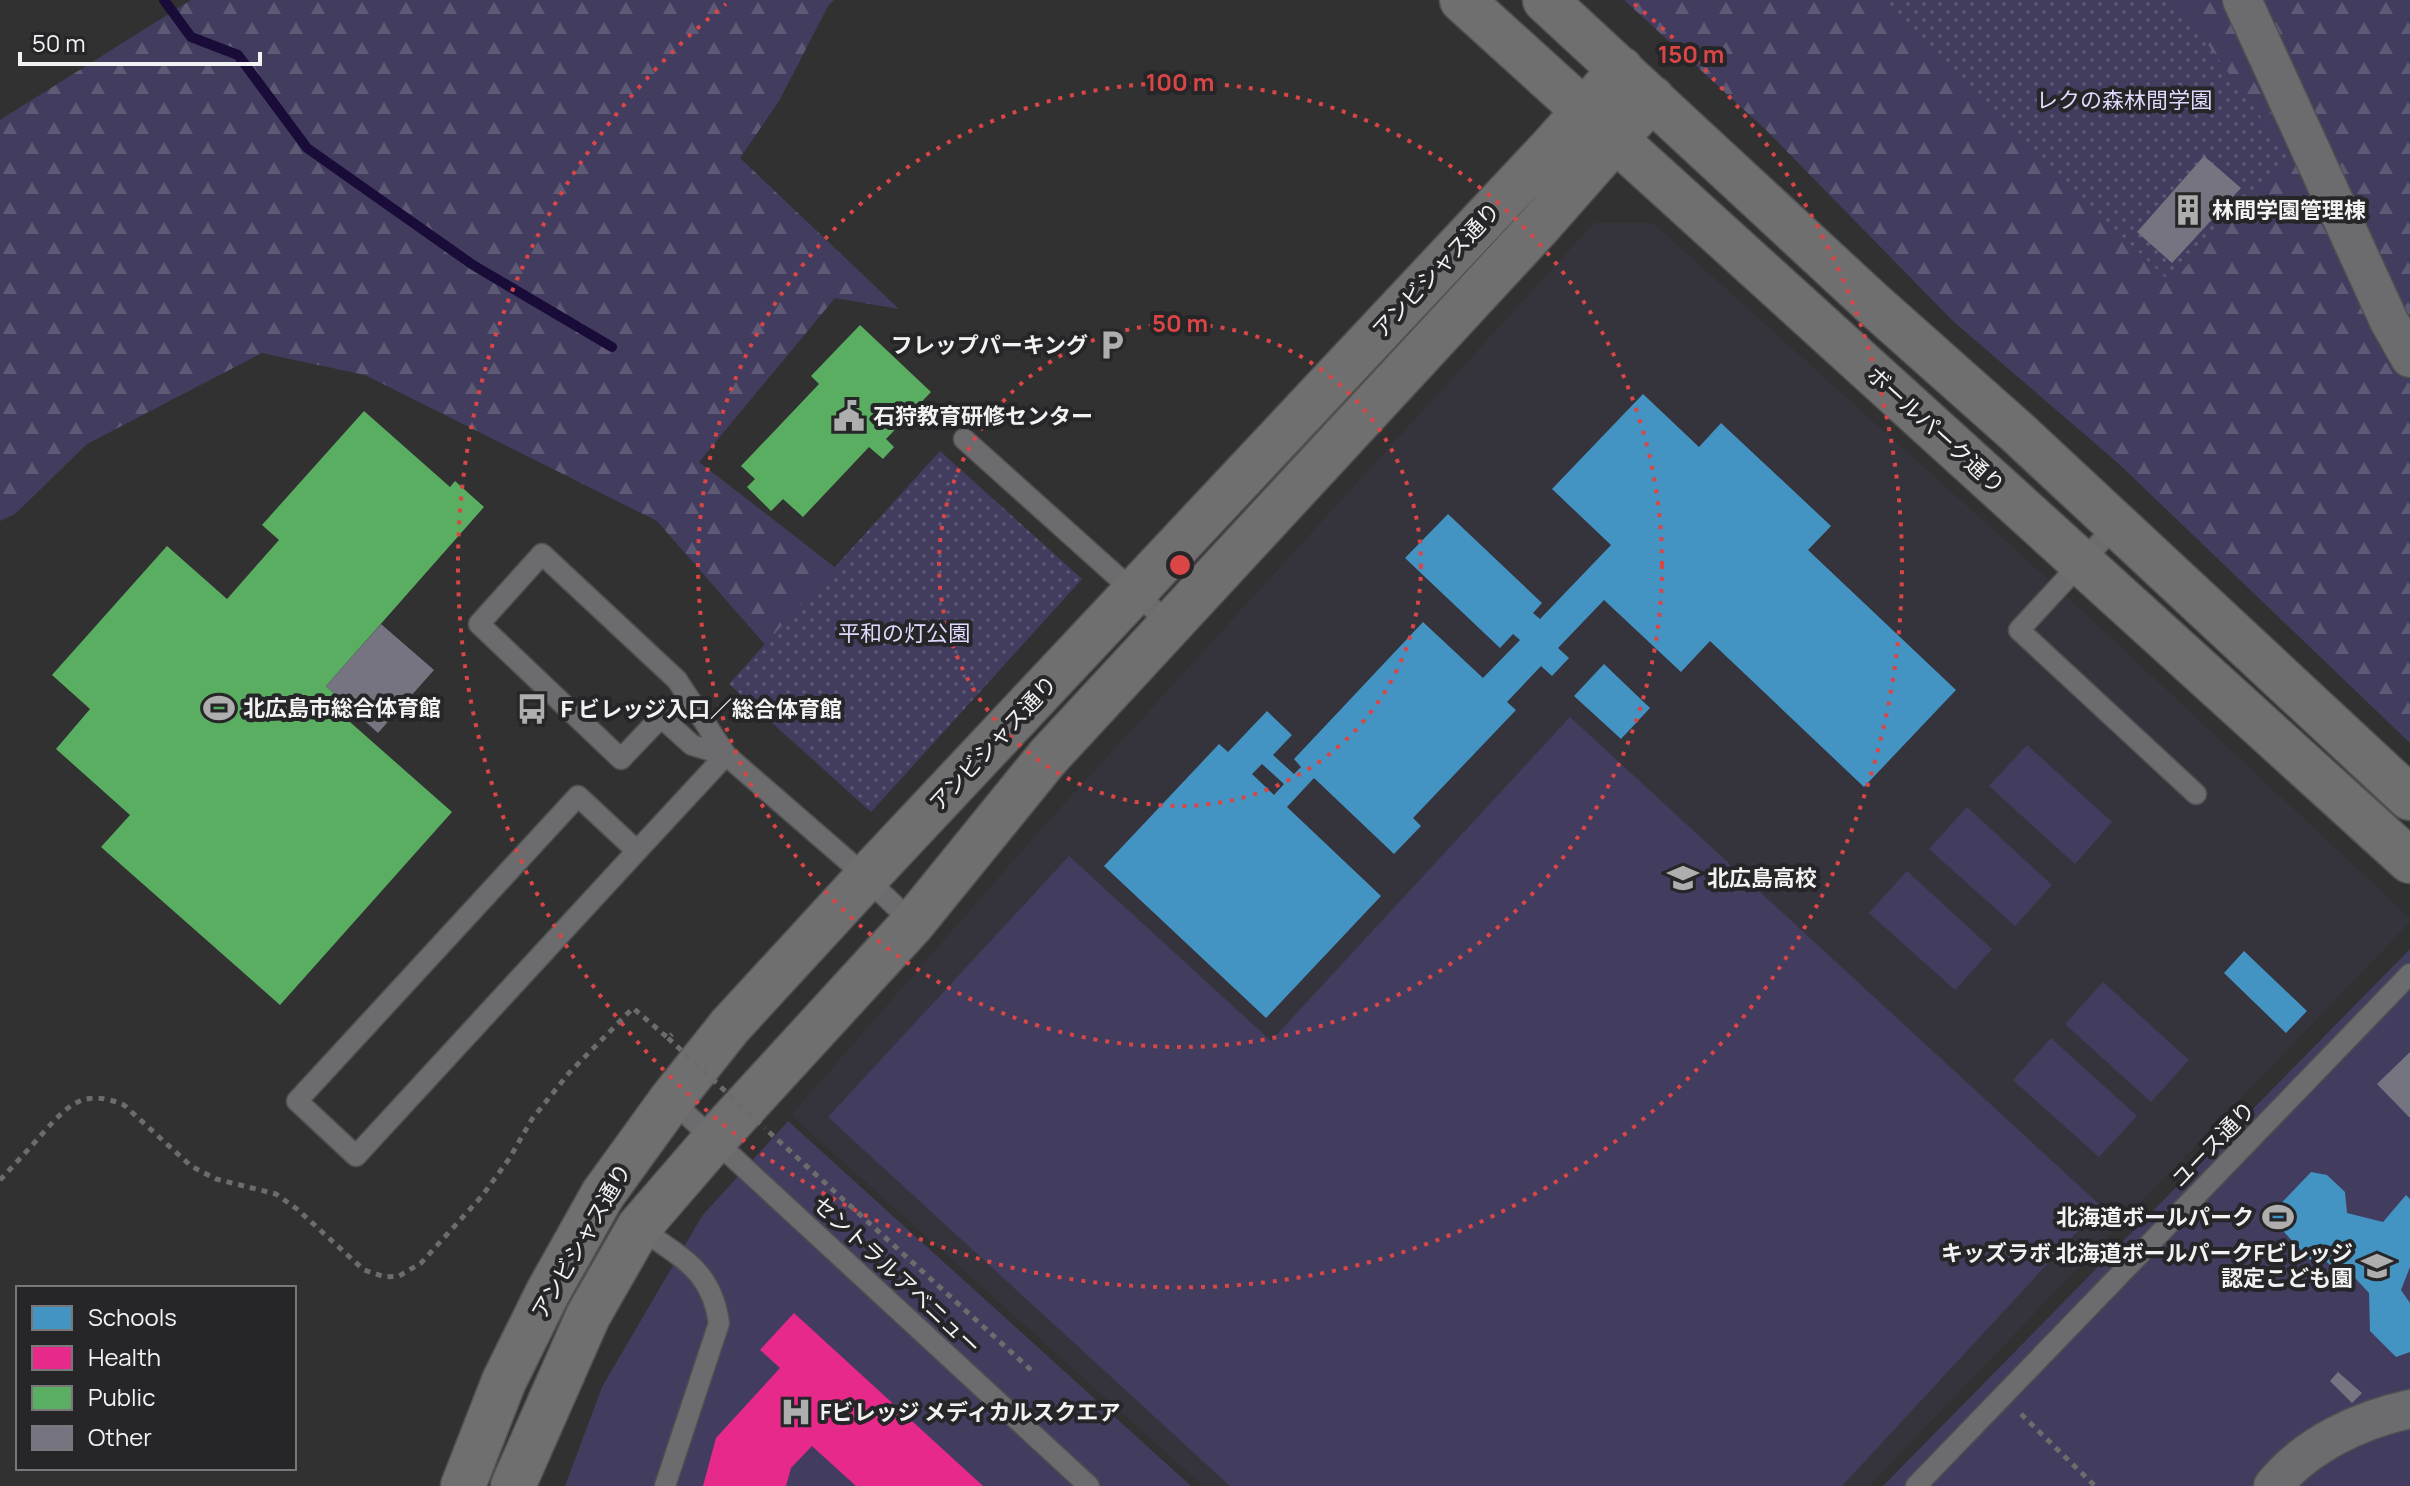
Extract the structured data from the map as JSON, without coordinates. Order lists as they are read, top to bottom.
{
  "streets": {
    "street": ["アンビシャス通り", "ボールパーク通り"],
    "lane": ["ユース通り", "セントラルアベニュー"]
  },
  "crossings": [
    ["アンビシャス通り", "ボールパーク通り"],
    ["アンビシャス通り", "セントラルアベニュー"]
  ],
  "parks": ["レクの森林間学園", "平和の灯公園"],
  "places": {
    "building": ["林間学園管理棟"],
    "parking": ["フレップパーキング"],
    "public building": ["石狩教育研修センター"],
    "sports": ["北広島市総合体育館", "北海道ボールパーク"],
    "bus stop": ["Ｆビレッジ入口／総合体育館"],
    "school or university": ["北広島高校", "キッズラボ 北海道ボールパークFビレッジ 認定こども園"],
    "hospital": ["Fビレッジ メディカルスクエア"]
  },
  "legend": [
    "Schools",
    "Health",
    "Public",
    "Other"
  ],
  "scale_bar": "50 m",
  "rings": ["150 m", "100 m", "50 m"]
}
